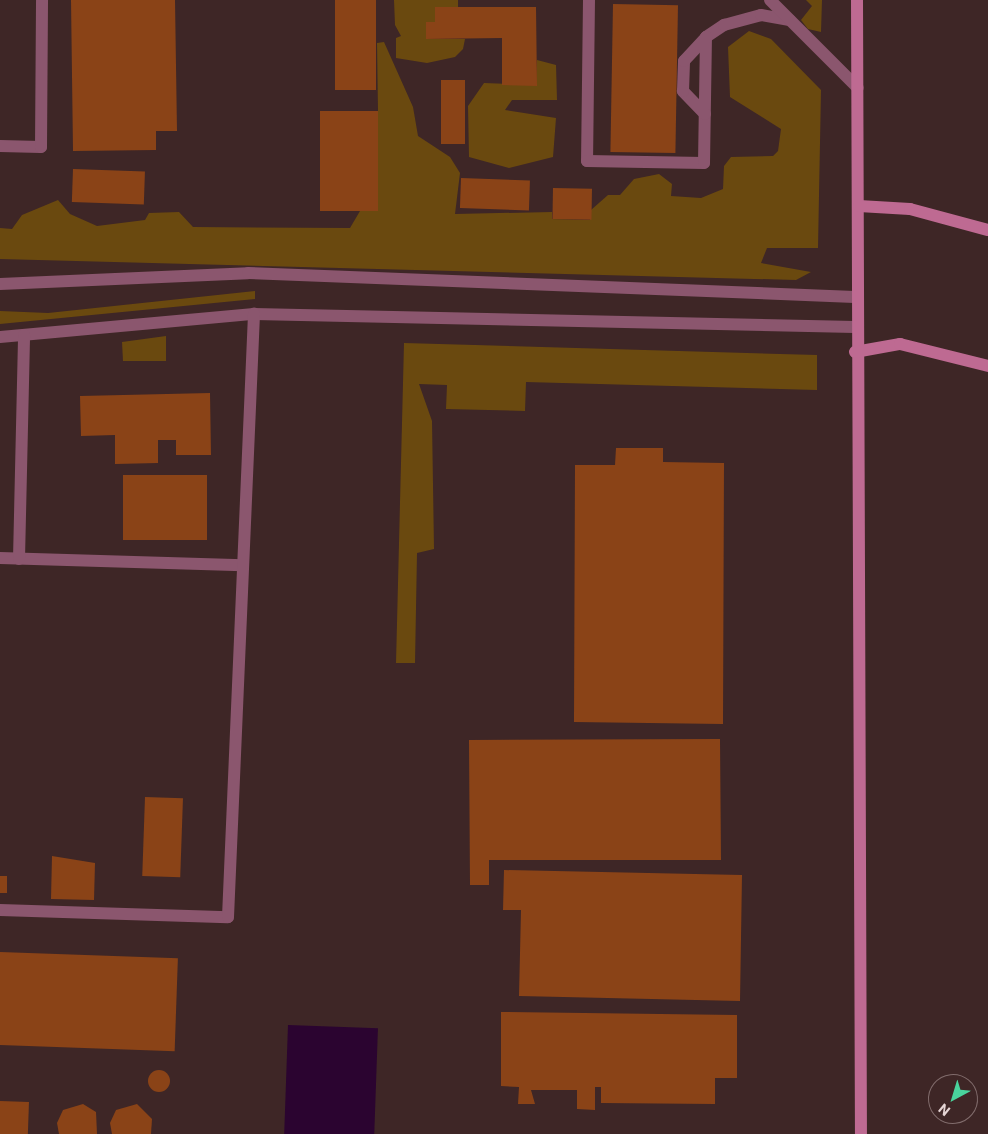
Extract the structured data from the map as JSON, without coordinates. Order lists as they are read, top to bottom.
{
  "north": "bottom left"
}
